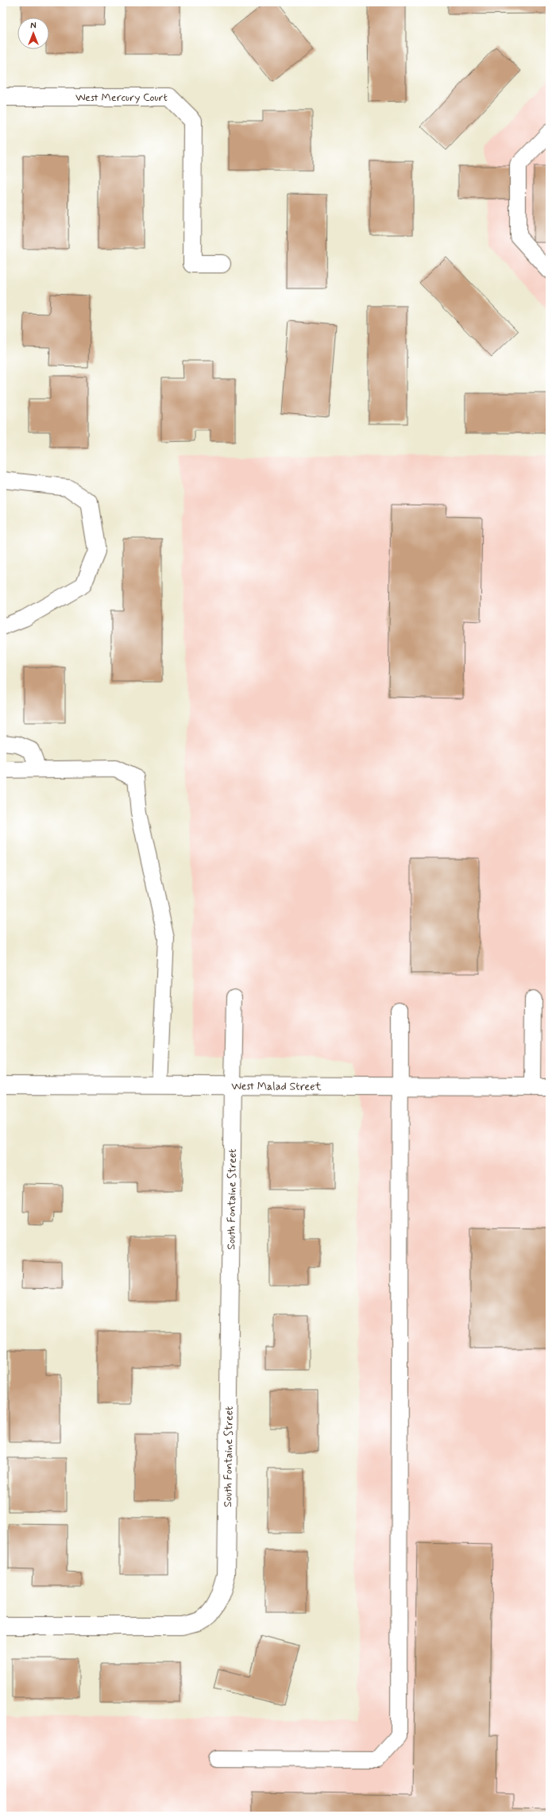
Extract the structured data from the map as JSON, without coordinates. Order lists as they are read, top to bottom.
{
  "streets": {
    "street": ["West Mercury Court", "West Malad Street", "South Fontaine Street"]
  },
  "crossings": [
    ["West Malad Street", "South Fontaine Street"]
  ],
  "north": "top"
}
